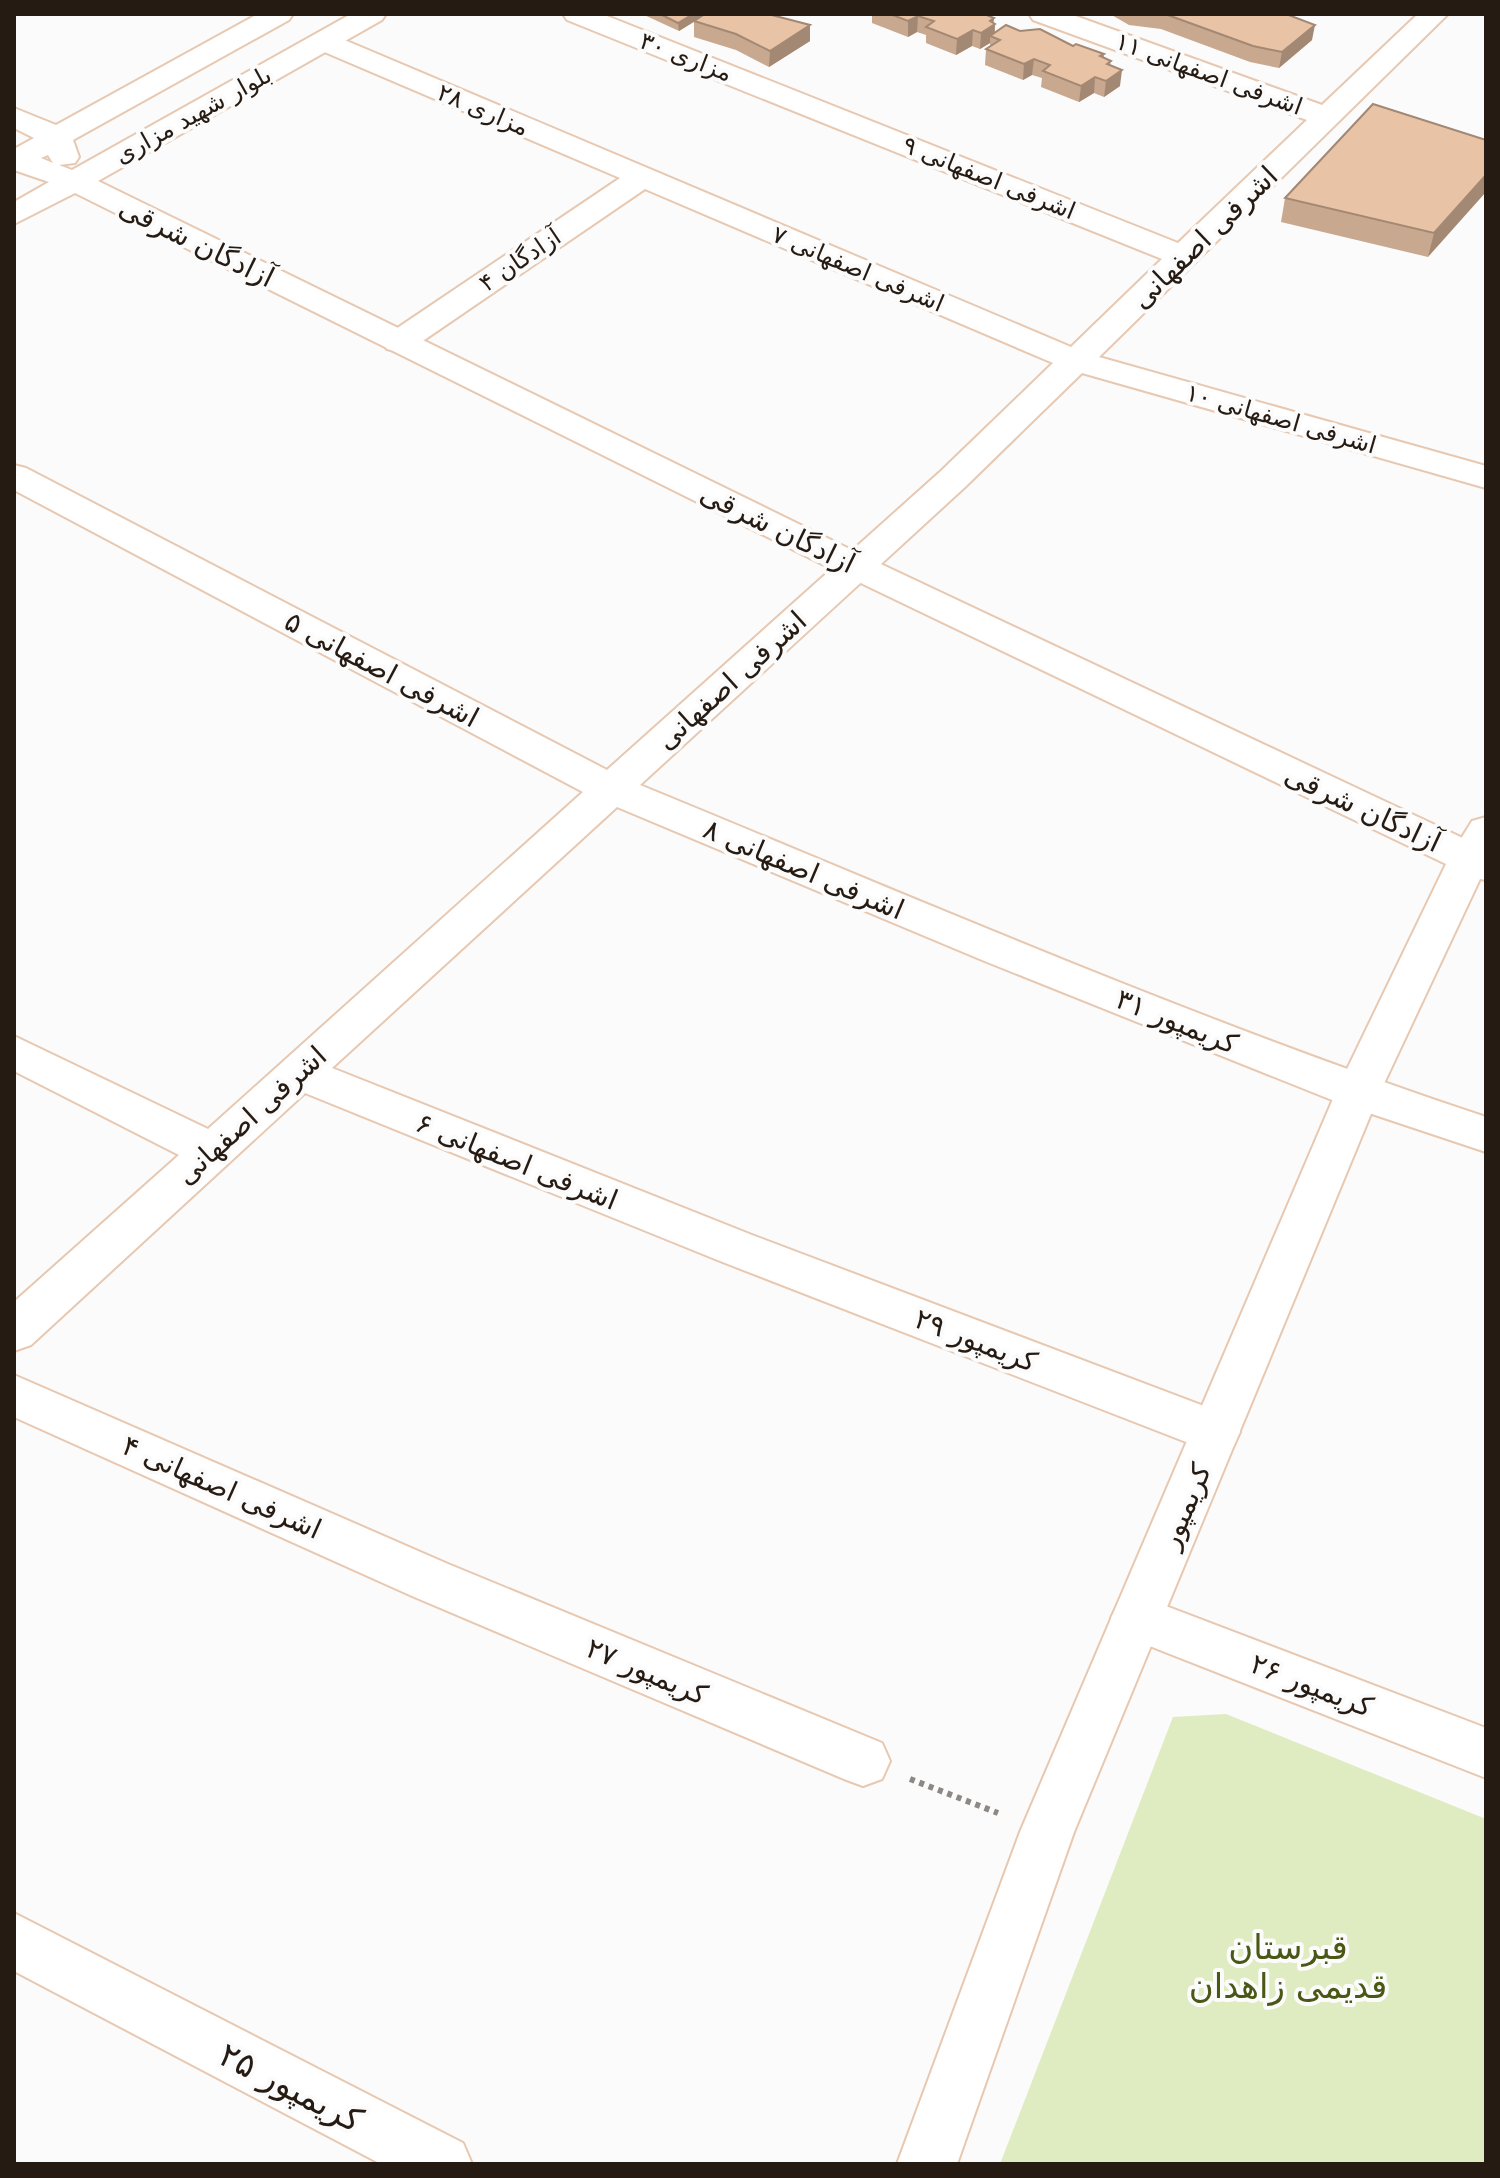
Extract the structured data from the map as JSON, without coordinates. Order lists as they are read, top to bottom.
{
  "streets": {
    "street": [
      "مزاری ۳۰",
      "اشرفی اصفهانی ۱۱",
      "مزاری ۲۸",
      "بلوار شهید مزاری",
      "اشرفی اصفهانی ۹",
      "اشرفی اصفهانی",
      "آزادگان شرقی",
      "آزادگان ۴",
      "اشرفی اصفهانی ۷",
      "اشرفی اصفهانی ۱۰",
      "اشرفی اصفهانی ۵",
      "اشرفی اصفهانی ۸",
      "کریمپور ۳۱",
      "اشرفی اصفهانی ۶",
      "کریمپور ۲۹",
      "اشرفی اصفهانی ۴",
      "کریمپور",
      "کریمپور ۲۷",
      "کریمپور ۲۶",
      "کریمپور ۲۵"
    ]
  },
  "crossings": [
    ["مزاری ۳۰", "اشرفی اصفهانی ۹"],
    ["اشرفی اصفهانی ۱۱", "اشرفی اصفهانی"],
    ["مزاری ۲۸", "بلوار شهید مزاری"],
    ["مزاری ۲۸", "آزادگان ۴"],
    ["مزاری ۲۸", "اشرفی اصفهانی ۷"],
    ["بلوار شهید مزاری", "آزادگان شرقی"],
    ["اشرفی اصفهانی ۹", "اشرفی اصفهانی"],
    ["اشرفی اصفهانی", "آزادگان شرقی"],
    ["اشرفی اصفهانی", "اشرفی اصفهانی ۷"],
    ["اشرفی اصفهانی", "اشرفی اصفهانی ۱۰"],
    ["اشرفی اصفهانی", "اشرفی اصفهانی ۵"],
    ["اشرفی اصفهانی", "اشرفی اصفهانی ۸"],
    ["اشرفی اصفهانی", "اشرفی اصفهانی ۶"],
    ["آزادگان شرقی", "آزادگان ۴"],
    ["آزادگان شرقی", "کریمپور"],
    ["آزادگان ۴", "اشرفی اصفهانی ۷"],
    ["اشرفی اصفهانی ۷", "اشرفی اصفهانی ۱۰"],
    ["اشرفی اصفهانی ۵", "اشرفی اصفهانی ۸"],
    ["اشرفی اصفهانی ۸", "کریمپور ۳۱"],
    ["کریمپور ۳۱", "کریمپور"],
    ["اشرفی اصفهانی ۶", "کریمپور ۲۹"],
    ["کریمپور ۲۹", "کریمپور"],
    ["اشرفی اصفهانی ۴", "کریمپور ۲۷"],
    ["کریمپور", "کریمپور ۲۶"]
  ],
  "parks": ["قبرستان قدیمی زاهدان"]
}
